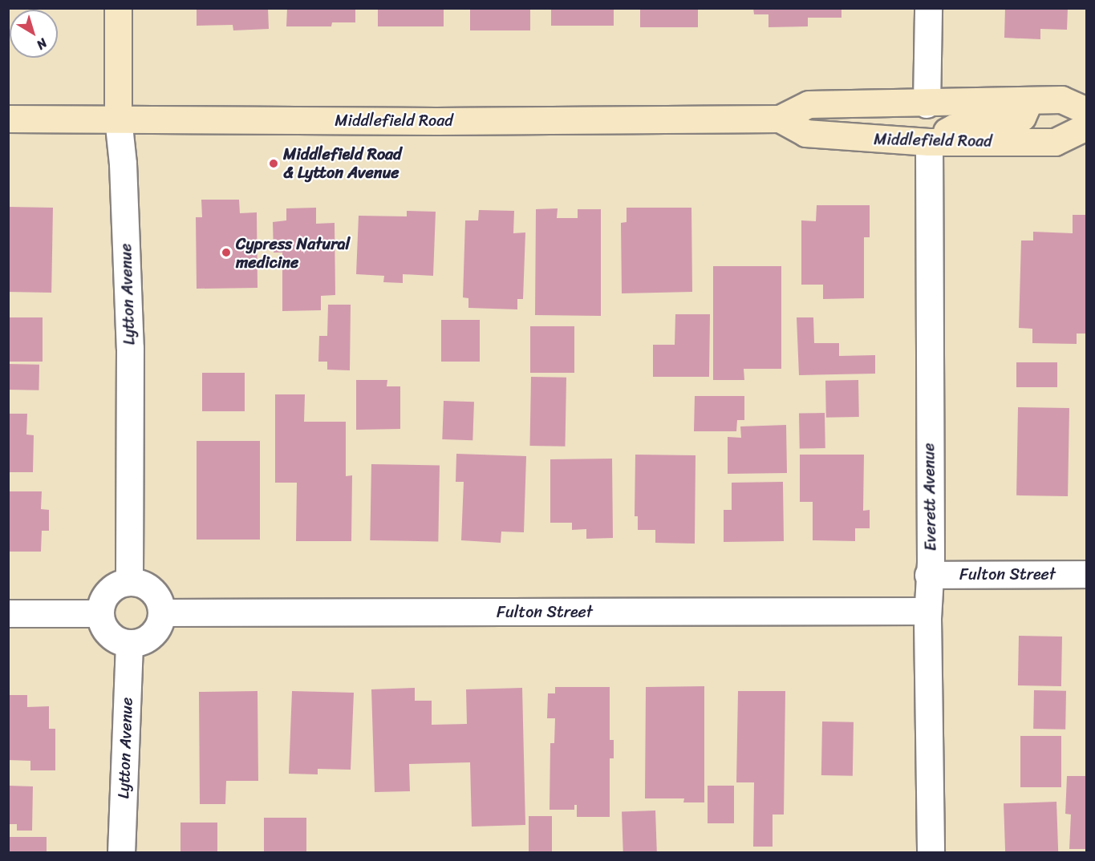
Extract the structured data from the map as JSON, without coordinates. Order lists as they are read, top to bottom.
{
  "streets": {
    "main road": ["Middlefield Road", "Lytton Avenue"],
    "street": ["Everett Avenue", "Fulton Street"]
  },
  "crossings": [
    ["Middlefield Road", "Lytton Avenue"],
    ["Middlefield Road", "Everett Avenue"],
    ["Lytton Avenue", "Fulton Street"],
    ["Everett Avenue", "Fulton Street"]
  ],
  "places": ["Middlefield Road & Lytton Avenue", "Cypress Natural medicine"],
  "north": "bottom right"
}
